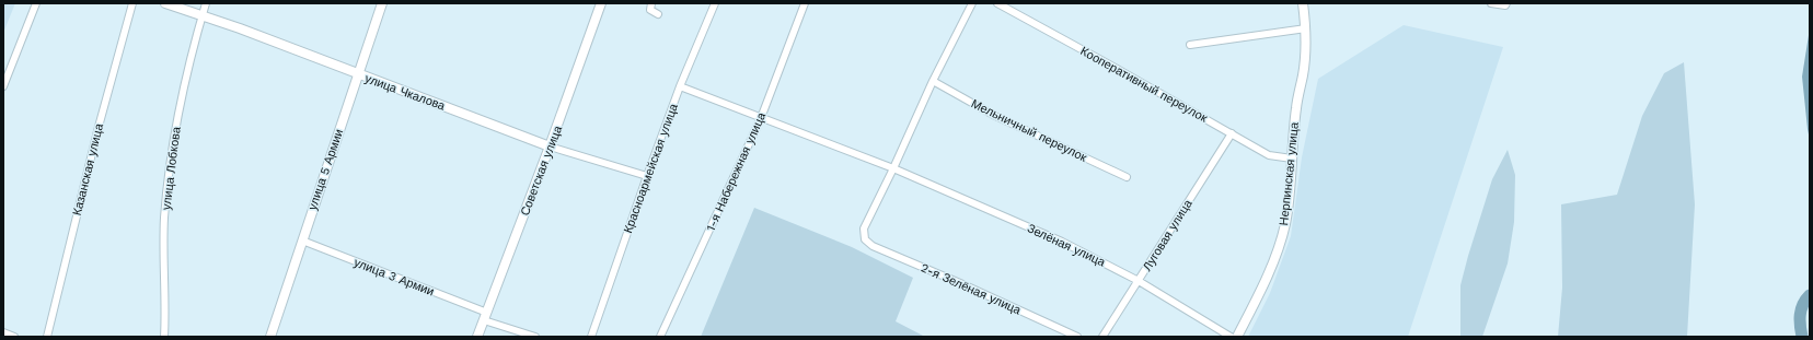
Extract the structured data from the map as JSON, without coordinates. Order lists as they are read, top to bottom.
{
  "streets": {
    "main road": [
      "улица Чкалова",
      "улица 5 Армии",
      "Советская улица",
      "Нерпинская улица"
    ],
    "street": [
      "Кооперативный переулок",
      "Мельничный переулок",
      "улица Лобкова",
      "Красноармейская улица",
      "Казанская улица",
      "1-я Набережная улица",
      "Луговая улица",
      "Зелёная улица",
      "улица 3 Армии",
      "2-я Зелёная улица"
    ]
  },
  "crossings": [
    ["Кооперативный переулок", "Нерпинская улица"],
    ["Кооперативный переулок", "Луговая улица"],
    ["улица Чкалова", "улица Лобкова"],
    ["улица Чкалова", "Красноармейская улица"],
    ["улица Чкалова", "улица 5 Армии"],
    ["улица Чкалова", "Советская улица"],
    ["Красноармейская улица", "Зелёная улица"],
    ["улица 5 Армии", "улица 3 Армии"],
    ["Советская улица", "улица 3 Армии"],
    ["1-я Набережная улица", "Зелёная улица"],
    ["Луговая улица", "Зелёная улица"],
    ["Зелёная улица", "2-я Зелёная улица"]
  ]
}
